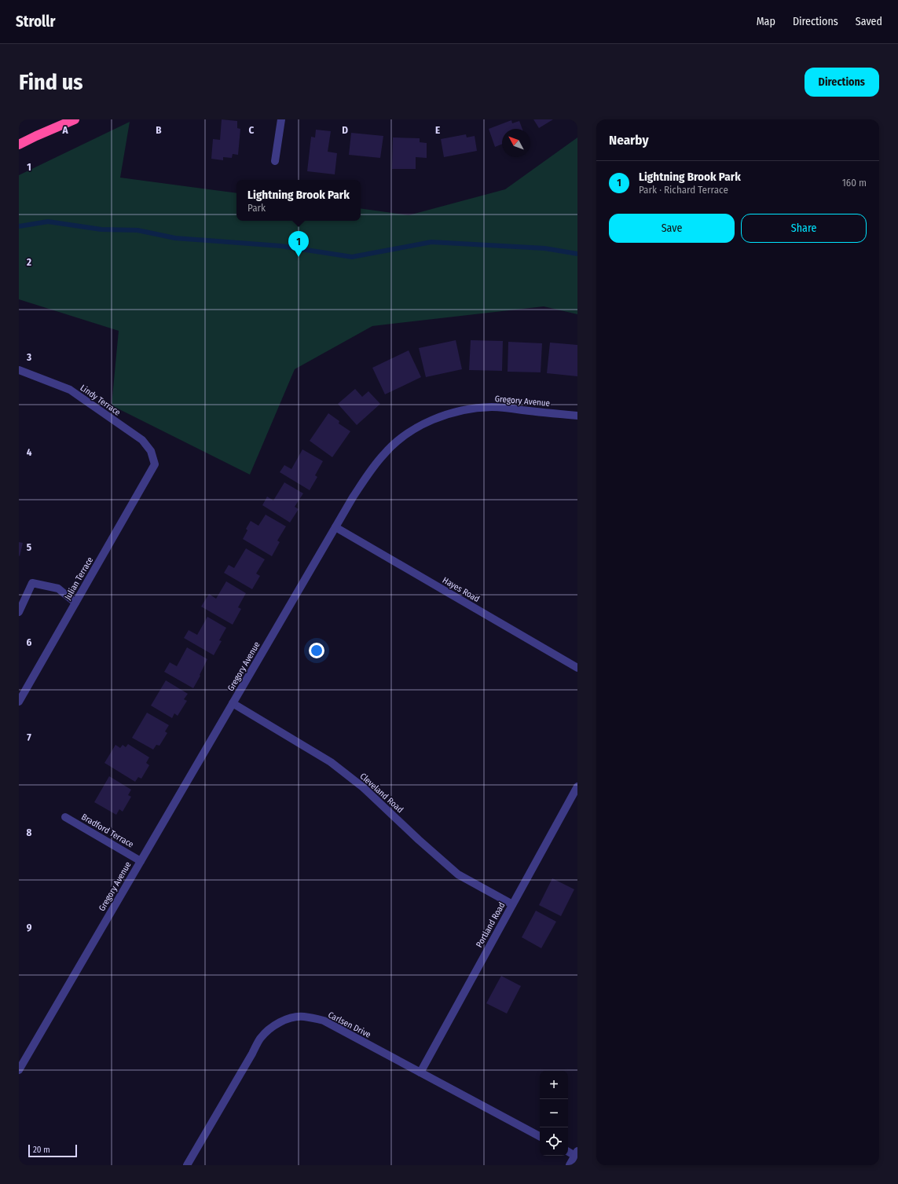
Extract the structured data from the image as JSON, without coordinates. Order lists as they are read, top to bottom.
{
  "streets": {
    "street": [
      "Lindy Terrace",
      "Gregory Avenue",
      "Julian Terrace",
      "Hayes Road",
      "Cleveland Road",
      "Bradford Terrace",
      "Portland Road",
      "Carlsen Drive"
    ]
  },
  "crossings": [
    ["Lindy Terrace", "Julian Terrace"],
    ["Gregory Avenue", "Hayes Road"],
    ["Gregory Avenue", "Cleveland Road"],
    ["Gregory Avenue", "Bradford Terrace"],
    ["Cleveland Road", "Portland Road"],
    ["Portland Road", "Carlsen Drive"]
  ],
  "scale_bar": "20 m",
  "north": "top left",
  "page": {
    "header": "Strollr",
    "nav": ["Map", "Directions", "Saved"],
    "buttons": [
      "Directions",
      ["Save", "Share"]
    ],
    "title": "Find us",
    "heading": "Nearby",
    "list": [
      {
        "mark": "1",
        "name": "Lightning Brook Park",
        "note": "Park · Richard Terrace",
        "value": "160 m"
      }
    ],
    "popup": ["Lightning Brook Park", "Park"],
    "pins": "1",
    "map_buttons": ["+", "−"],
    "scale": "20 m"
  },
  "grid": {
    "columns": [
      "A",
      "B",
      "C",
      "D",
      "E"
    ],
    "rows": [
      "1",
      "2",
      "3",
      "4",
      "5",
      "6",
      "7",
      "8",
      "9"
    ]
  }
}
